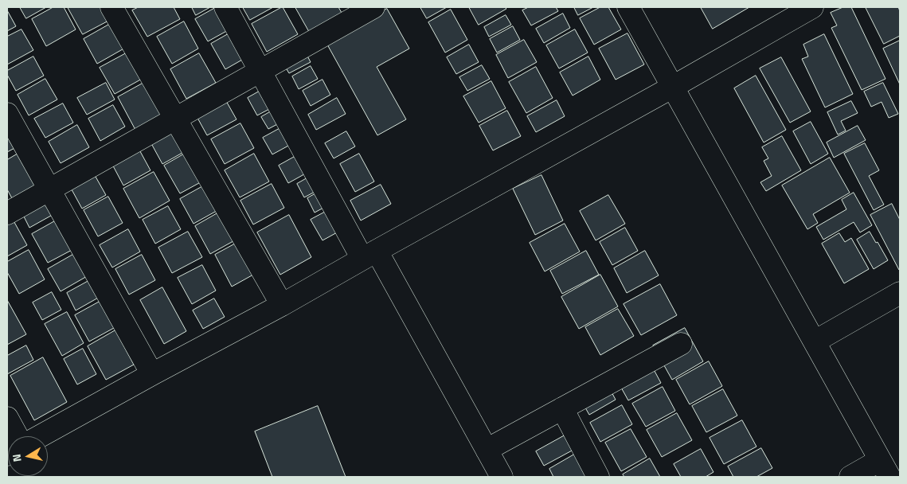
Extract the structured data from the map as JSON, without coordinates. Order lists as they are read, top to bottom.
{
  "north": "left"
}
